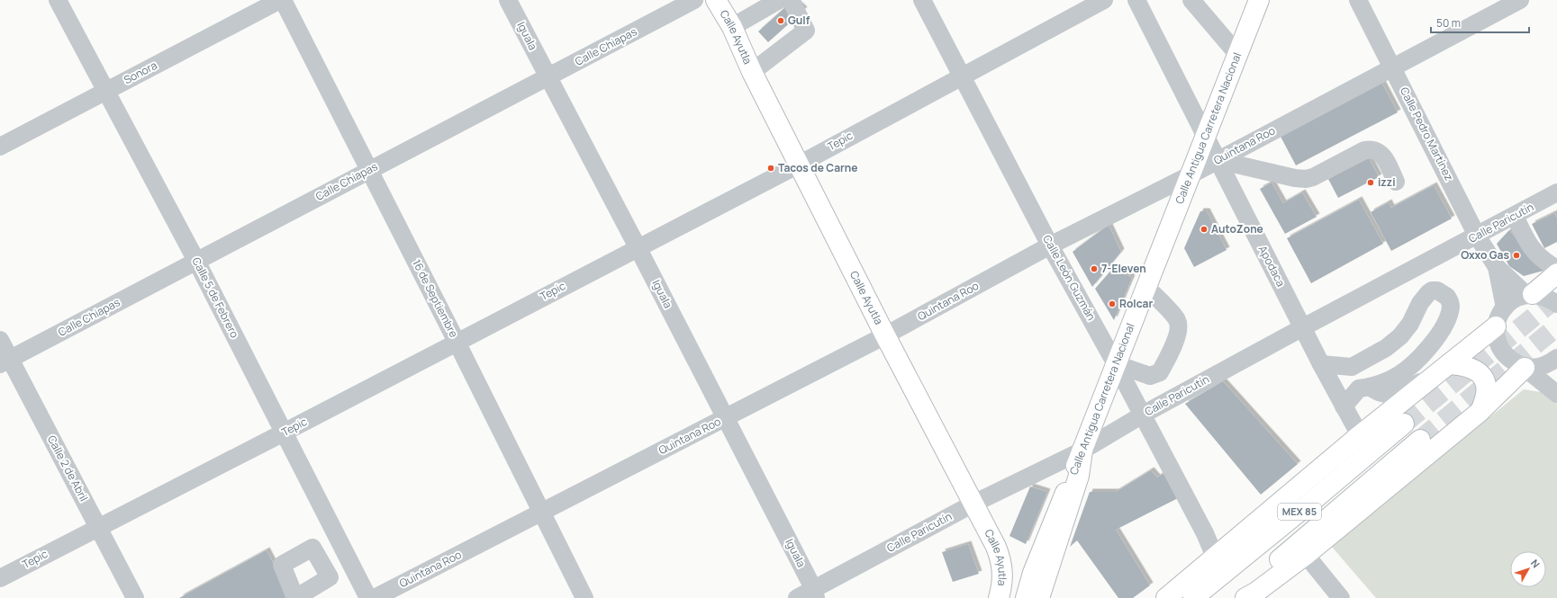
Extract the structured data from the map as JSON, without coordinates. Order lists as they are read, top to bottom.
{
  "streets": {
    "main road": ["Calle Ayutla", "Calle Antigua Carretera Nacional", "MEX 85"],
    "street": [
      "Iguala",
      "Calle Chiapas",
      "Sonora",
      "Calle Pedro Martínez",
      "Tepic",
      "Quintana Roo",
      "Calle Paricutín",
      "Apodaca",
      "Calle León Guzmán",
      "Calle 5 de Febrero",
      "16 de Septiembre",
      "Calle 2 de Abril"
    ]
  },
  "crossings": [
    ["Iguala", "Calle Chiapas"],
    ["Iguala", "Tepic"],
    ["Iguala", "Quintana Roo"],
    ["Iguala", "Calle Paricutín"],
    ["Calle Ayutla", "Tepic"],
    ["Calle Ayutla", "Quintana Roo"],
    ["Calle Ayutla", "Calle Paricutín"],
    ["Calle Chiapas", "Calle 5 de Febrero"],
    ["Calle Chiapas", "16 de Septiembre"],
    ["Calle Chiapas", "Calle 2 de Abril"],
    ["Sonora", "Calle 5 de Febrero"],
    ["Sonora", "16 de Septiembre"],
    ["Calle Antigua Carretera Nacional", "Quintana Roo"],
    ["Calle Antigua Carretera Nacional", "Calle Paricutín"],
    ["Calle Antigua Carretera Nacional", "Apodaca"],
    ["Calle Antigua Carretera Nacional", "Calle León Guzmán"],
    ["Calle Pedro Martínez", "Quintana Roo"],
    ["Calle Pedro Martínez", "Calle Paricutín"],
    ["Tepic", "Calle León Guzmán"],
    ["Tepic", "Calle 5 de Febrero"],
    ["Tepic", "16 de Septiembre"],
    ["Tepic", "Calle 2 de Abril"],
    ["Quintana Roo", "Apodaca"],
    ["Quintana Roo", "Calle León Guzmán"],
    ["Quintana Roo", "16 de Septiembre"],
    ["Calle Paricutín", "Apodaca"],
    ["Calle Paricutín", "Calle León Guzmán"]
  ],
  "places": [
    "Gulf",
    "Tacos de Carne",
    "izzi",
    "AutoZone",
    "Oxxo Gas",
    "7-Eleven",
    "Rolcar"
  ],
  "scale_bar": "50 m",
  "north": "top right"
}
